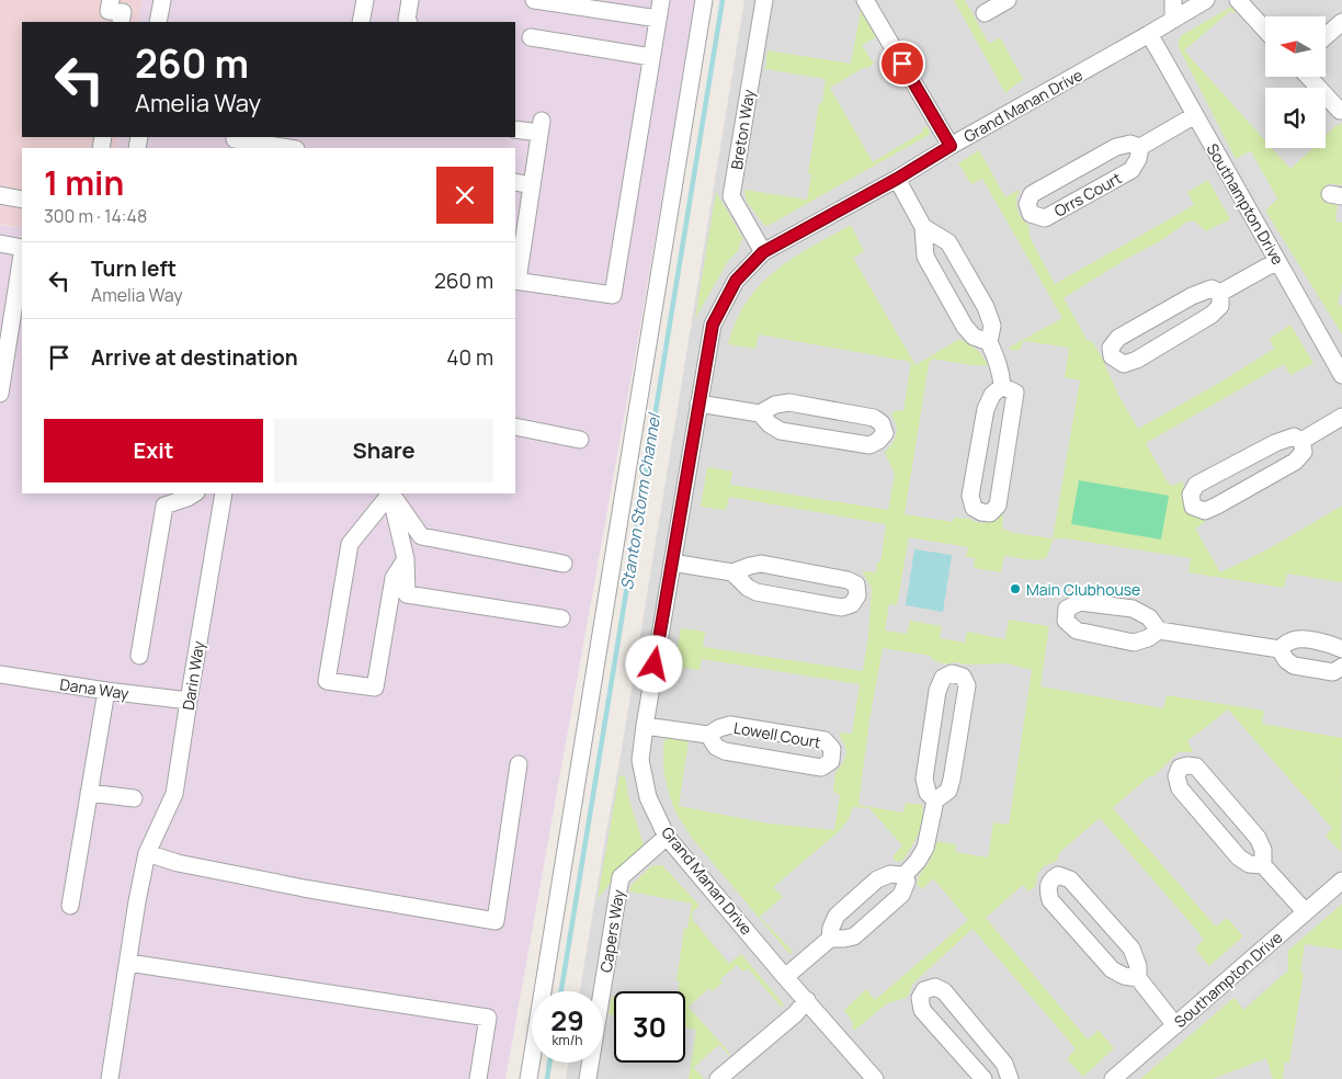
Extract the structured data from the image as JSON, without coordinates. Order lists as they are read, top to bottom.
{
  "streets": {
    "street": [
      "Grand Manan Drive",
      "Breton Way",
      "Orrs Court",
      "Southampton Drive",
      "Darin Way",
      "Dana Way",
      "Lowell Court",
      "Capers Way"
    ]
  },
  "crossings": [
    ["Grand Manan Drive", "Breton Way"],
    ["Grand Manan Drive", "Southampton Drive"],
    ["Grand Manan Drive", "Lowell Court"],
    ["Grand Manan Drive", "Capers Way"],
    ["Orrs Court", "Southampton Drive"],
    ["Darin Way", "Dana Way"]
  ],
  "water": ["Stanton Storm Channel"],
  "places": ["Main Clubhouse"],
  "north": "left",
  "page": {
    "turn": ["260 m", "Amelia Way"],
    "heading": ["1 min", "300 m · 14:48"],
    "list": [
      {
        "name": "Turn left",
        "note": "Amelia Way",
        "value": "260 m"
      },
      {
        "name": "Arrive at destination",
        "value": "40 m"
      }
    ],
    "buttons": ["Exit", "Share"],
    "speed": "29 km/h",
    "limit": "30"
  }
}
